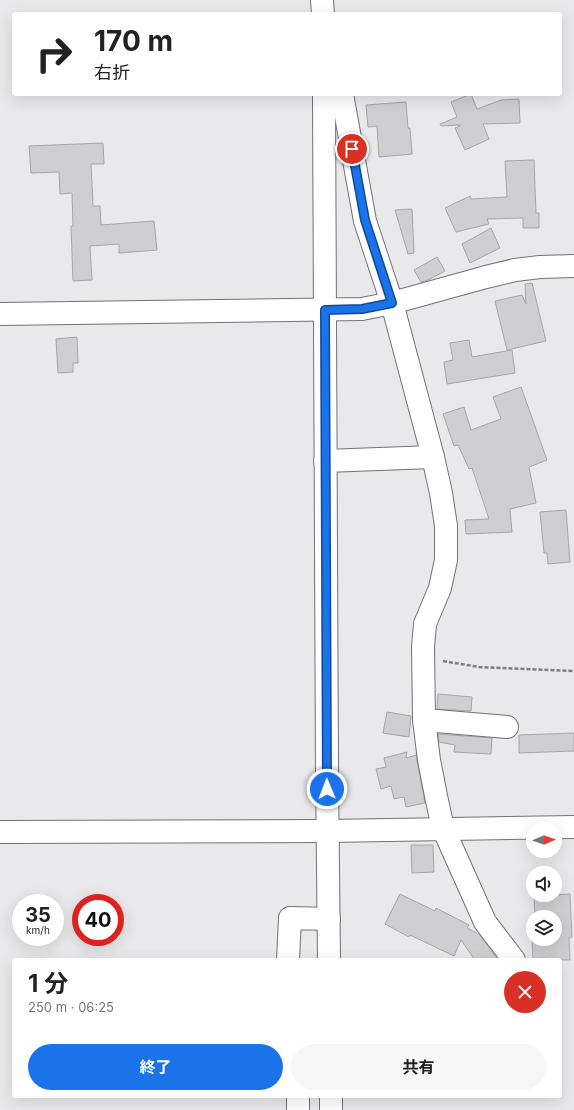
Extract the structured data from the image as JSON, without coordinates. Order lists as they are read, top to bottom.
{
  "north": "right",
  "page": {
    "turn": ["170 m", "右折"],
    "speed": "35 km/h",
    "limit": "40",
    "heading": ["1 分", "250 m · 06:25"],
    "buttons": ["終了", "共有"]
  }
}
